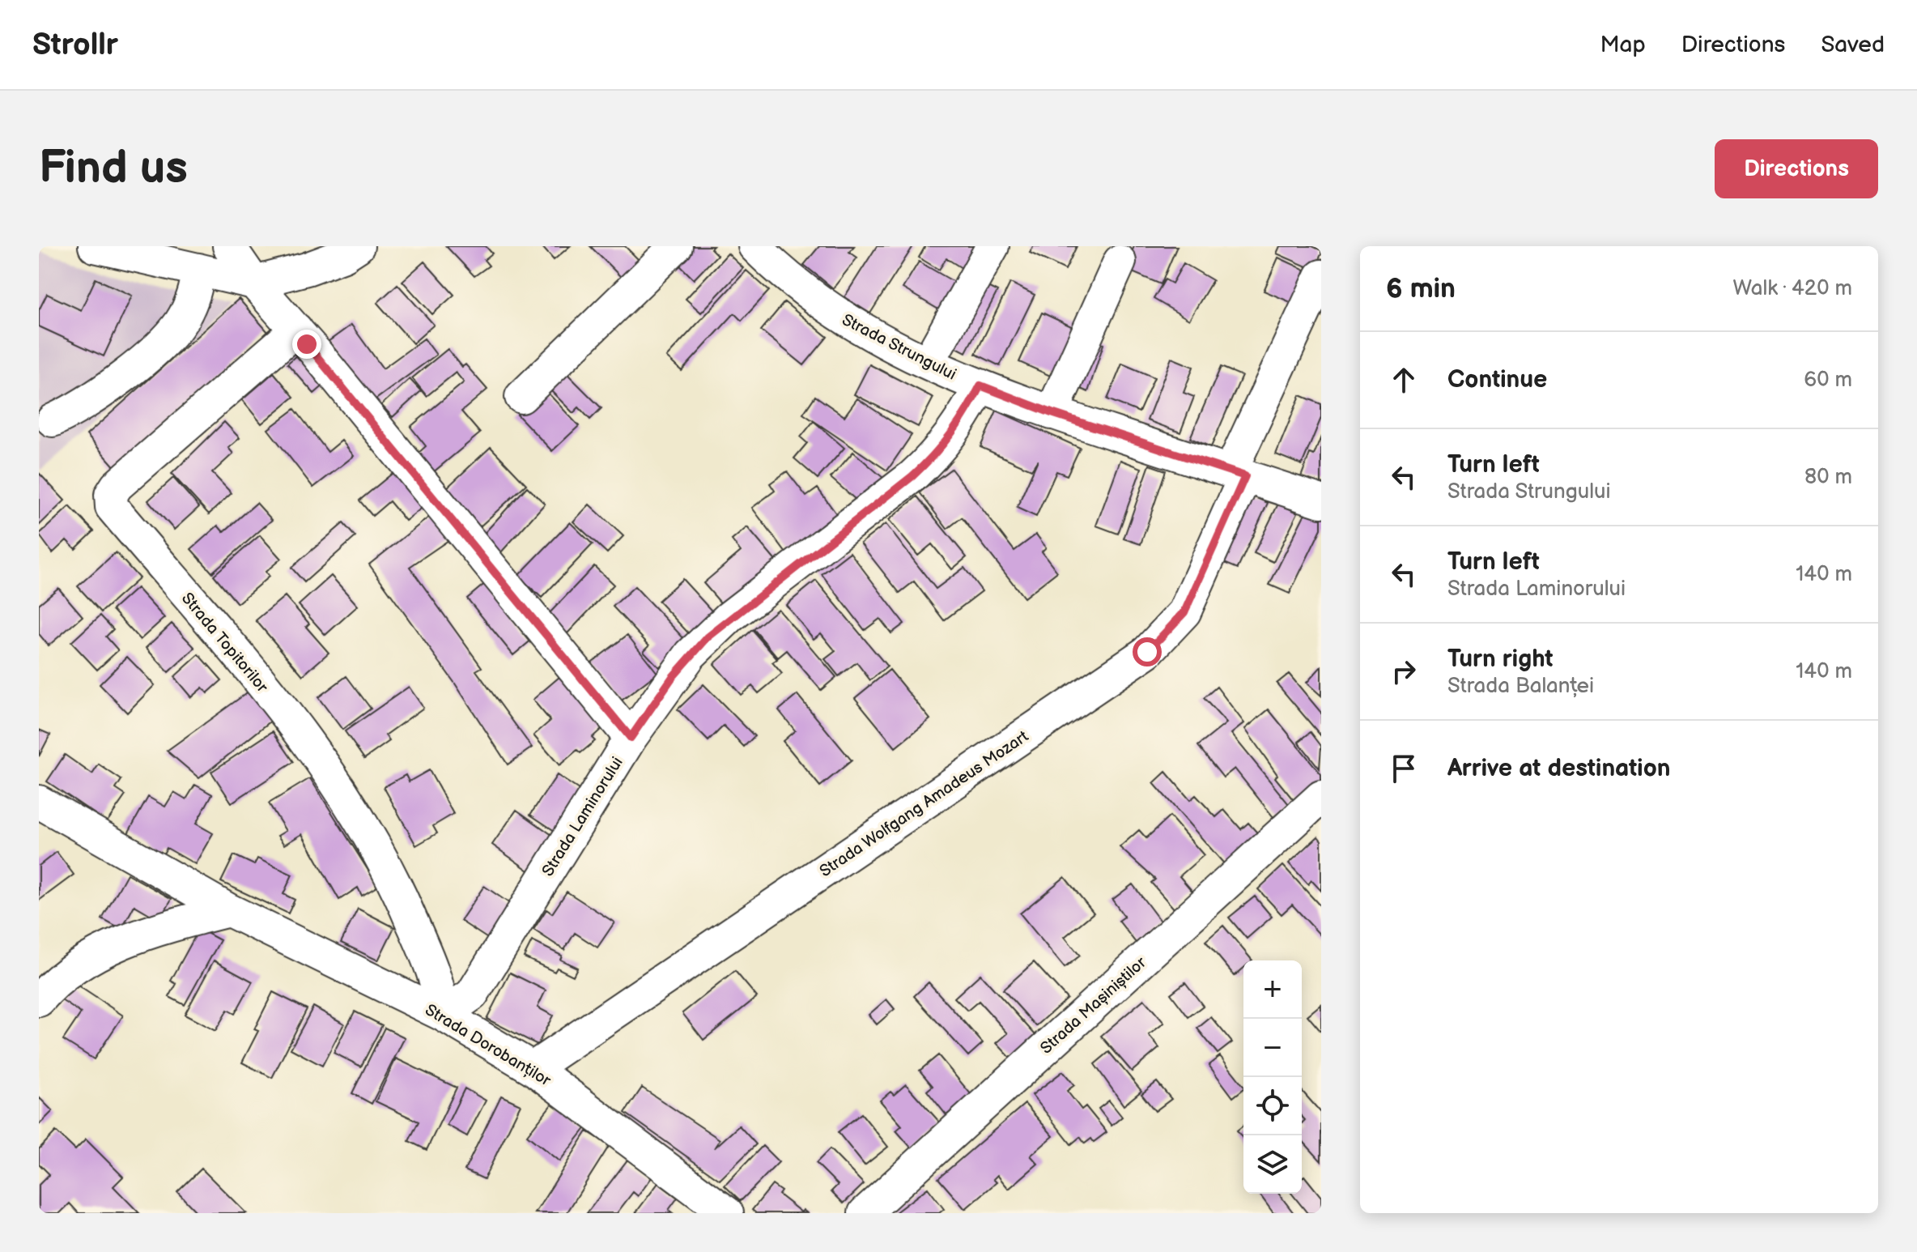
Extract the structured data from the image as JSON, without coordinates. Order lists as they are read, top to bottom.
{
  "streets": {
    "street": [
      "Strada Strungului",
      "Strada Topitorilor",
      "Strada Wolfgang Amadeus Mozart",
      "Strada Laminorului",
      "Strada Mașiniștilor",
      "Strada Dorobanților"
    ]
  },
  "crossings": [
    ["Strada Strungului", "Strada Wolfgang Amadeus Mozart"],
    ["Strada Strungului", "Strada Laminorului"],
    ["Strada Topitorilor", "Strada Laminorului"],
    ["Strada Topitorilor", "Strada Dorobanților"],
    ["Strada Wolfgang Amadeus Mozart", "Strada Dorobanților"],
    ["Strada Laminorului", "Strada Dorobanților"]
  ],
  "page": {
    "header": "Strollr",
    "nav": ["Map", "Directions", "Saved"],
    "buttons": "Directions",
    "title": "Find us",
    "heading": ["6 min", "Walk · 420 m"],
    "list": [
      ["Continue", "60 m"],
      ["Turn left", "Strada Strungului", "80 m"],
      ["Turn left", "Strada Laminorului", "140 m"],
      ["Turn right", "Strada Balanței", "140 m"],
      "Arrive at destination"
    ],
    "map_buttons": ["+", "−"]
  }
}
